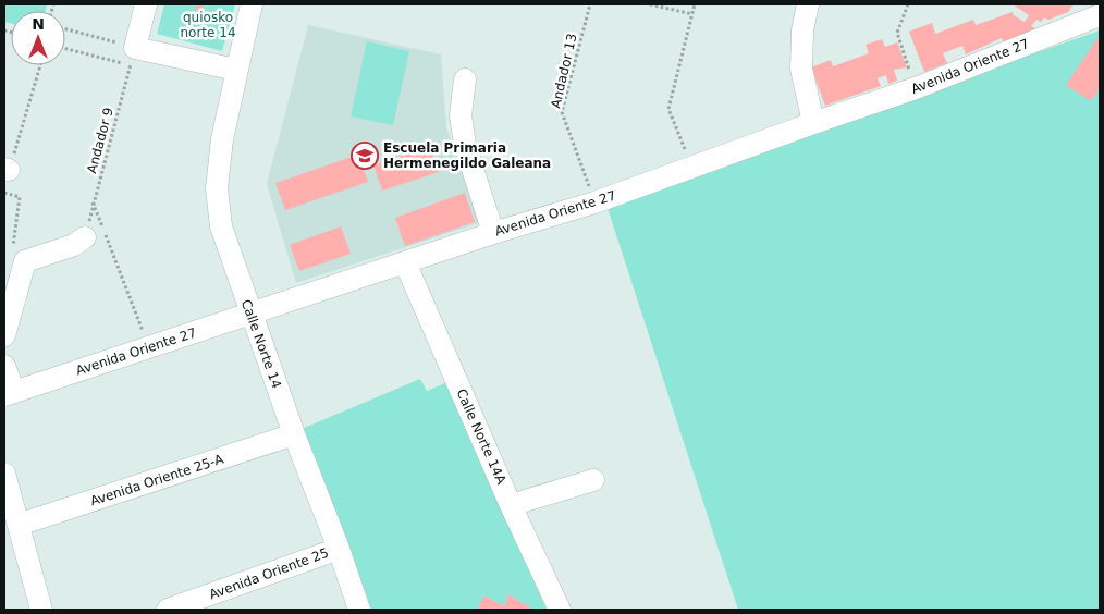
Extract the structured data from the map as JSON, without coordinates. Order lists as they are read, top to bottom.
{
  "streets": {
    "street": [
      "Avenida Oriente 27",
      "Calle Norte 14",
      "Calle Norte 14A",
      "Avenida Oriente 25-A",
      "Avenida Oriente 25"
    ],
    "path": ["Andador 13", "Andador 9"]
  },
  "crossings": [
    ["Avenida Oriente 27", "Andador 13"],
    ["Avenida Oriente 27", "Calle Norte 14"],
    ["Avenida Oriente 27", "Calle Norte 14A"],
    ["Calle Norte 14", "Avenida Oriente 25-A"],
    ["Calle Norte 14", "Avenida Oriente 25"]
  ],
  "parks": ["quiosko norte 14"],
  "places": {
    "school or university": ["Escuela Primaria Hermenegildo Galeana"]
  },
  "north": "top"
}
